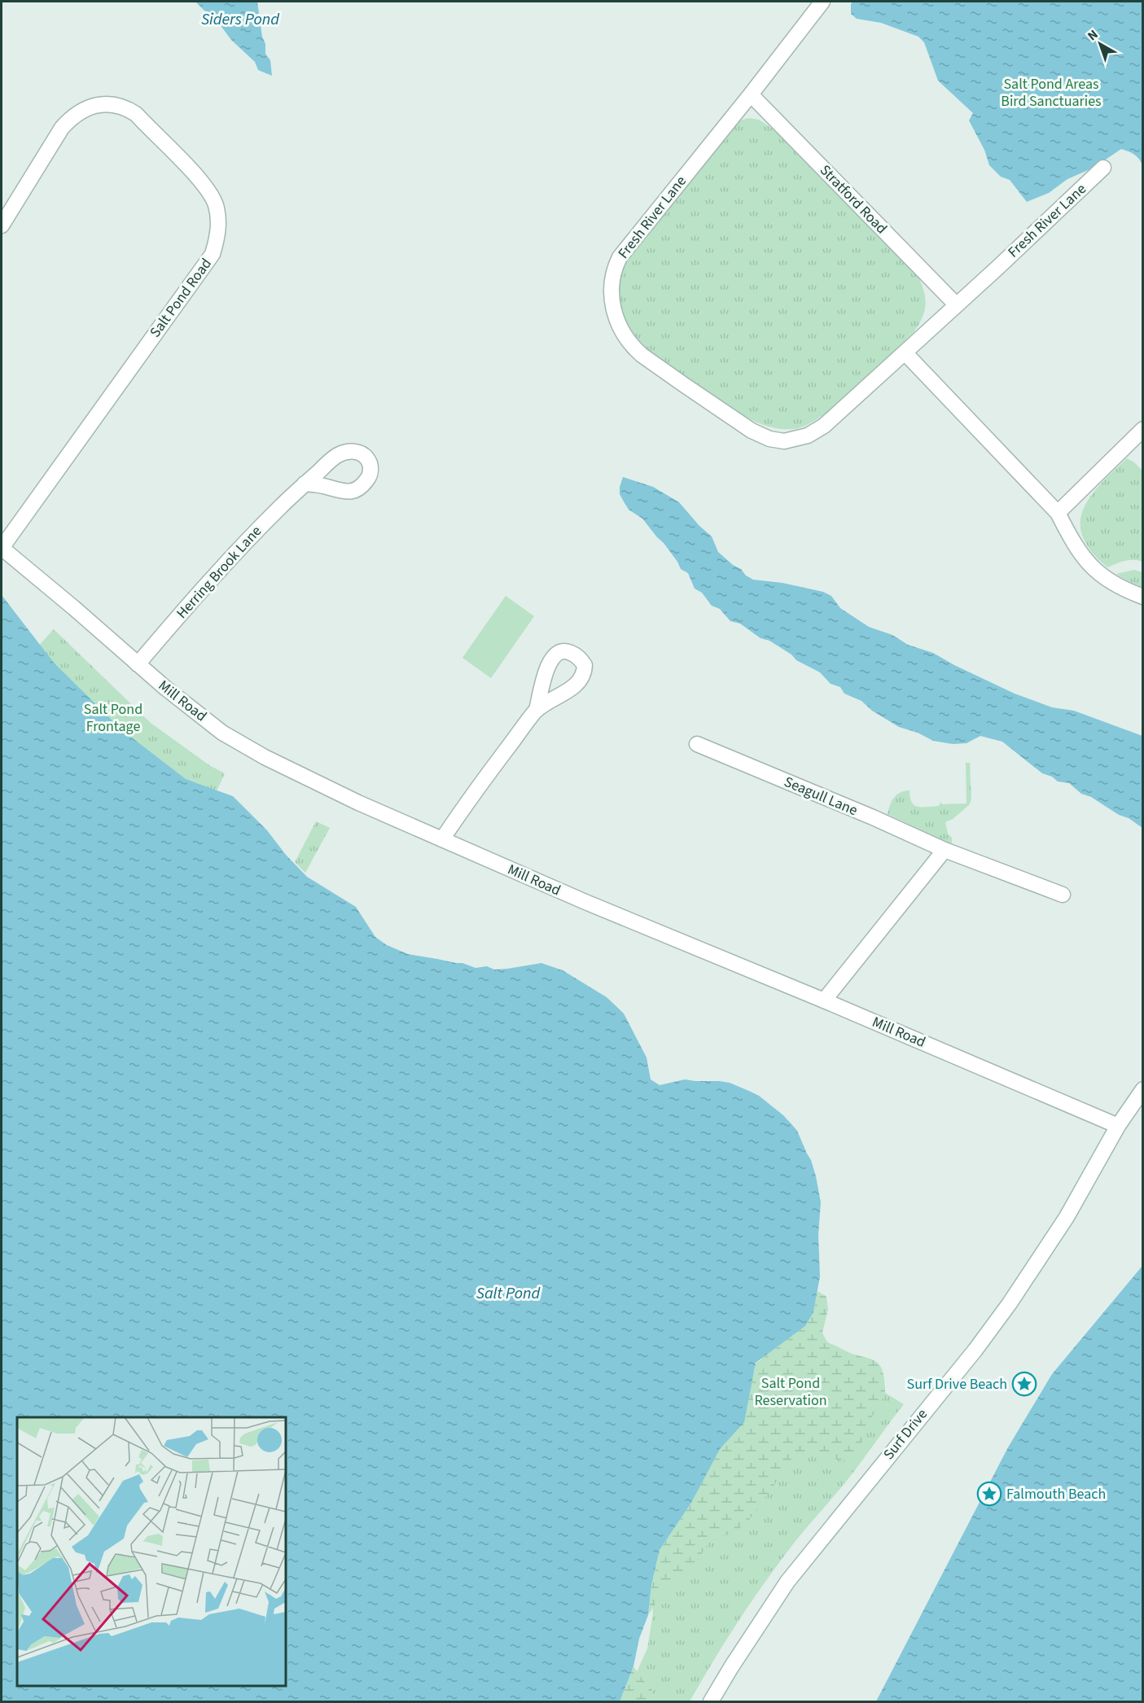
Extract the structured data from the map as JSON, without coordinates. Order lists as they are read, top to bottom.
{
  "streets": {
    "street": [
      "Stratford Road",
      "Fresh River Lane",
      "Salt Pond Road",
      "Herring Brook Lane",
      "Mill Road",
      "Seagull Lane",
      "Surf Drive"
    ]
  },
  "crossings": [
    ["Stratford Road", "Fresh River Lane"],
    ["Salt Pond Road", "Mill Road"],
    ["Herring Brook Lane", "Mill Road"],
    ["Mill Road", "Surf Drive"]
  ],
  "water": ["Siders Pond", "Salt Pond"],
  "parks": ["Salt Pond Areas Bird Sanctuaries", "Salt Pond Frontage", "Salt Pond Reservation"],
  "places": {
    "place": ["Surf Drive Beach", "Falmouth Beach"]
  },
  "north": "top left"
}
